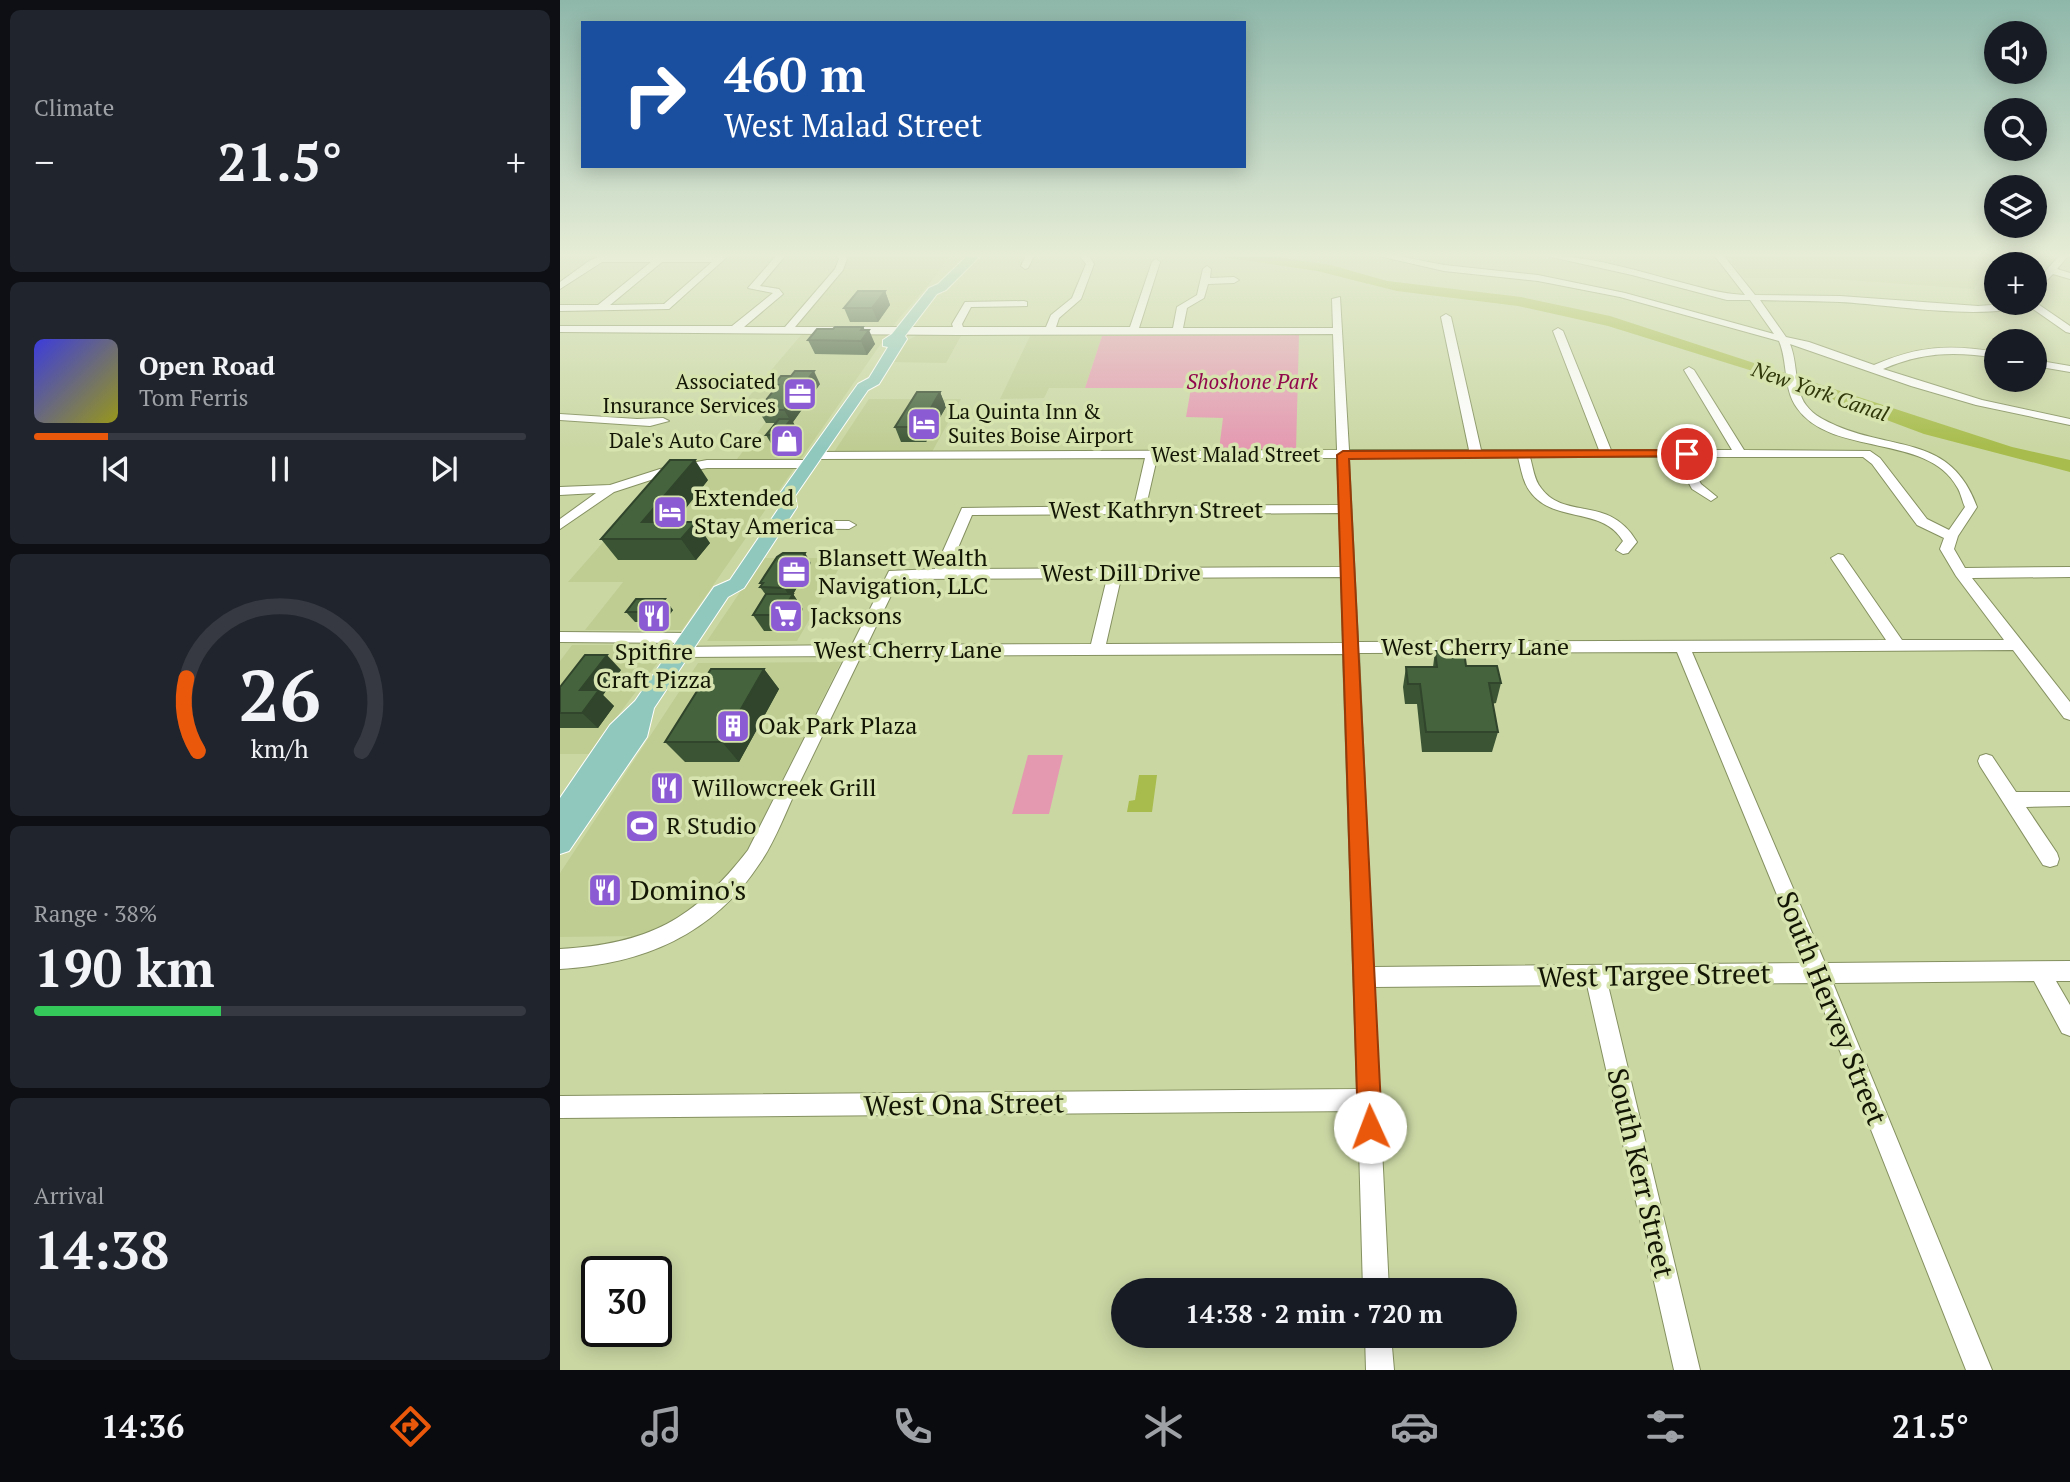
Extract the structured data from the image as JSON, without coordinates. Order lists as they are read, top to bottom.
{
  "streets": {
    "street": [
      "West Malad Street",
      "West Kathryn Street",
      "West Dill Drive",
      "West Cherry Lane",
      "West Targee Street",
      "South Hervey Street",
      "West Ona Street",
      "South Kerr Street"
    ]
  },
  "crossings": [
    ["West Kathryn Street", "West Dill Drive"],
    ["West Dill Drive", "West Cherry Lane"],
    ["West Cherry Lane", "South Hervey Street"],
    ["West Targee Street", "South Hervey Street"],
    ["West Targee Street", "South Kerr Street"]
  ],
  "water": ["New York Canal"],
  "parks": ["Shoshone Park"],
  "places": {
    "office": ["Associated Insurance Services", "Blansett Wealth Navigation, LLC"],
    "hotel": ["La Quinta Inn & Suites Boise Airport", "Extended Stay America"],
    "shop": ["Dale's Auto Care"],
    "restaurant": ["Spitfire Craft Pizza", "Willowcreek Grill", "Domino's"],
    "supermarket": ["Jacksons"],
    "building": ["Oak Park Plaza"],
    "sports": ["R Studio"]
  },
  "page": {
    "tile": [
      "Climate",
      ["Range · 38%", "190 km"],
      ["Arrival", "14:38"]
    ],
    "map_buttons": ["+", "−"],
    "turn": ["460 m", "West Malad Street"],
    "heat": ["−", "21.5°", "+"],
    "song": ["Open Road", "Tom Ferris"],
    "limit": "30",
    "trip": "14:38 · 2 min · 720 m",
    "tabs": ["14:36", "21.5°"],
    "gauge": ["26", "km/h"]
  }
}
